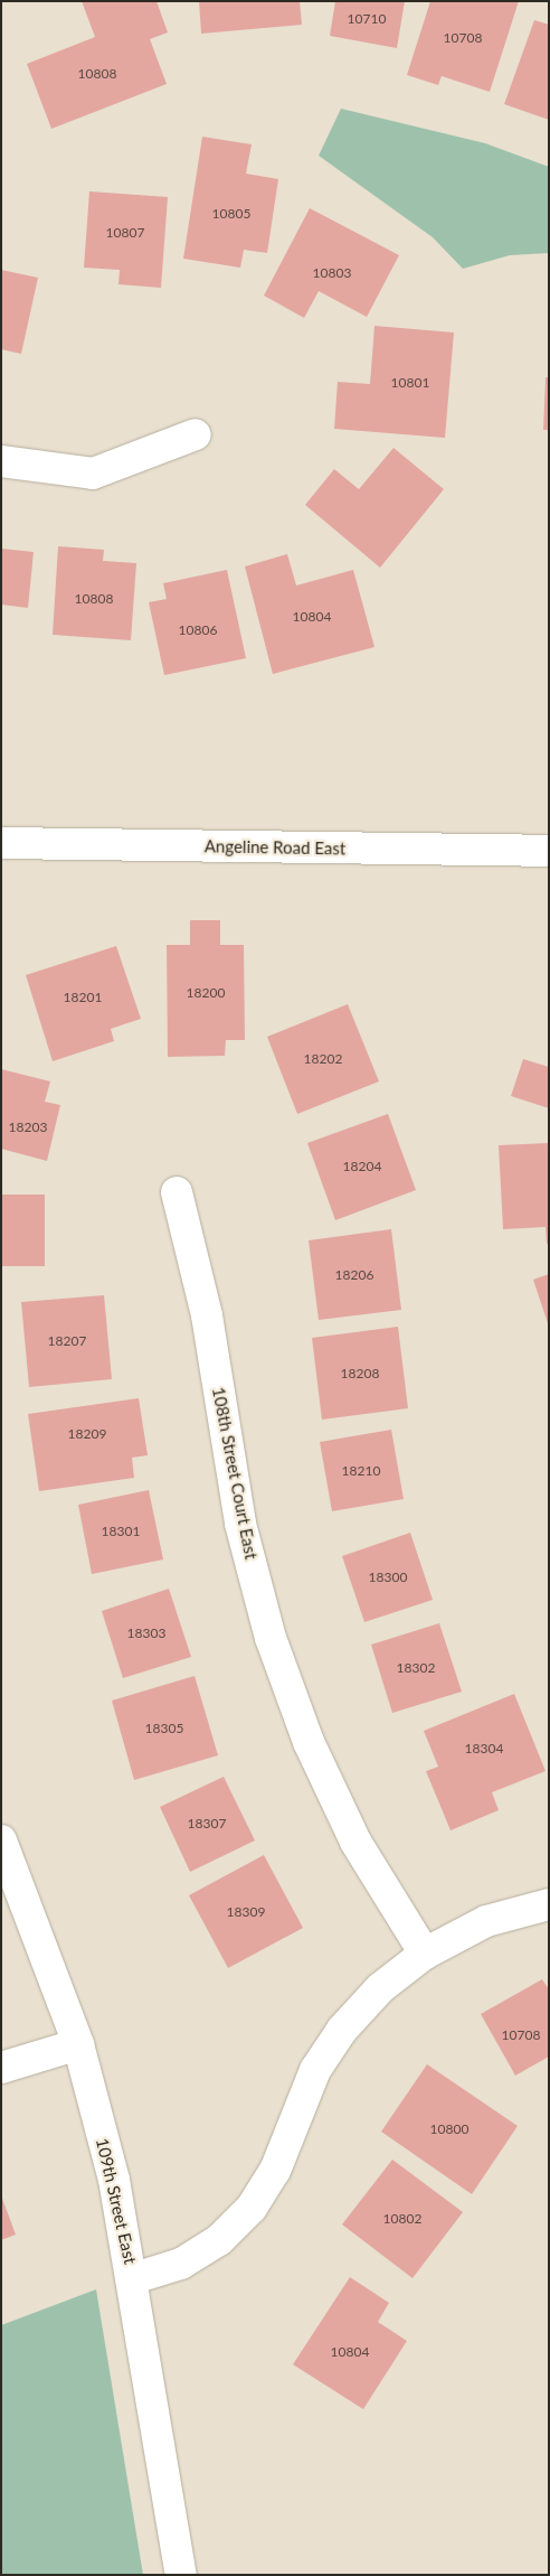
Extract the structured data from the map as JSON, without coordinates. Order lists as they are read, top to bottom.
{
  "streets": {
    "street": ["Angeline Road East", "108th Street Court East", "109th Street East"]
  },
  "house_numbers": [
    "10710",
    "10708",
    "10808",
    "10805",
    "10807",
    "10803",
    "10801",
    "10808",
    "10804",
    "10806",
    "18200",
    "18201",
    "18202",
    "18203",
    "18204",
    "18206",
    "18207",
    "18208",
    "18209",
    "18210",
    "18301",
    "18300",
    "18303",
    "18302",
    "18305",
    "18304",
    "18307",
    "18309",
    "10708",
    "10800",
    "10802",
    "10804"
  ]
}
